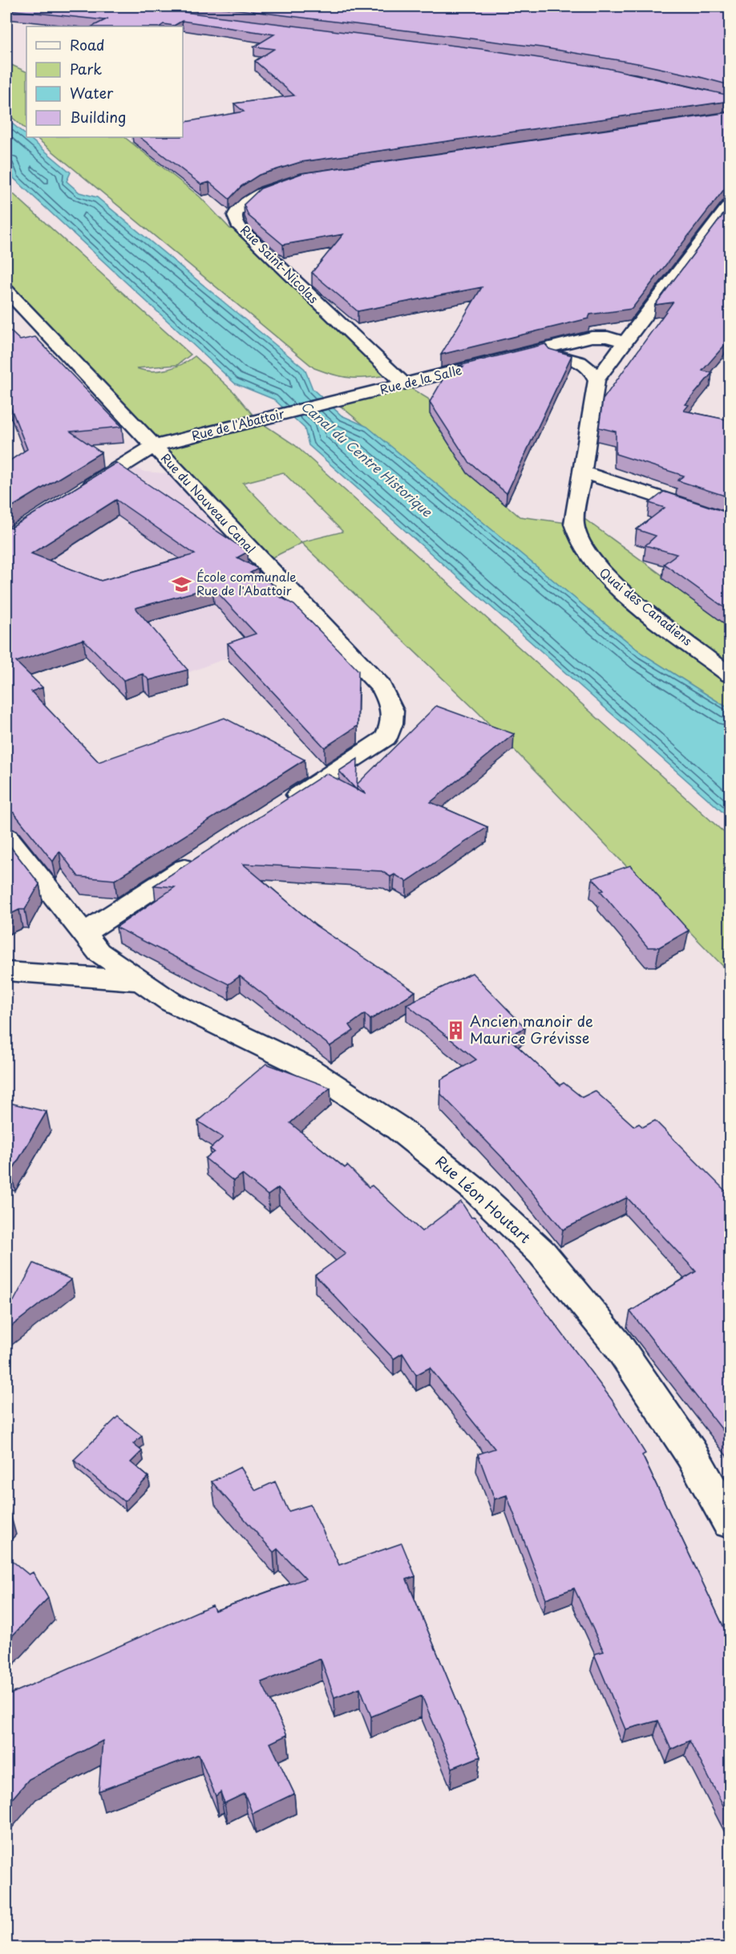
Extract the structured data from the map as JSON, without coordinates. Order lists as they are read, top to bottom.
{
  "streets": {
    "street": [
      "Rue Saint-Nicolas",
      "Rue de la Salle",
      "Rue de l'Abattoir",
      "Rue du Nouveau Canal",
      "Quai des Canadiens",
      "Rue Léon Houtart"
    ]
  },
  "crossings": [
    ["Rue Saint-Nicolas", "Rue de la Salle"],
    ["Rue de la Salle", "Rue de l'Abattoir"],
    ["Rue de la Salle", "Quai des Canadiens"],
    ["Rue de l'Abattoir", "Rue du Nouveau Canal"]
  ],
  "water": ["Canal du Centre Historique"],
  "places": {
    "school or university": ["École communale Rue de l'Abattoir"],
    "building": ["Ancien manoir de Maurice Grévisse"]
  },
  "legend": [
    "Road",
    "Park",
    "Water",
    "Building"
  ]
}
